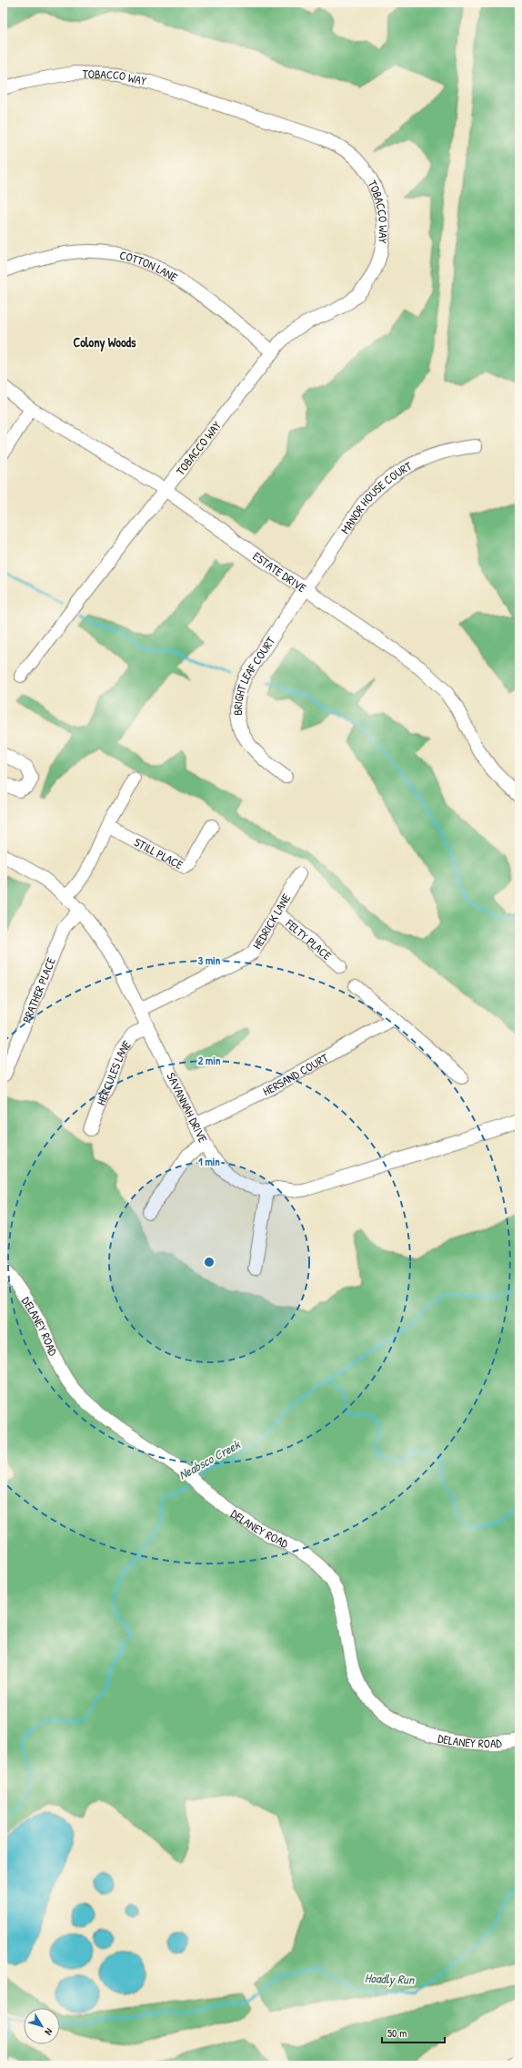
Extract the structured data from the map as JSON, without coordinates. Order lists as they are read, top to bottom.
{
  "streets": {
    "street": [
      "TOBACCO WAY",
      "COTTON LANE",
      "MANOR HOUSE COURT",
      "ESTATE DRIVE",
      "BRIGHT LEAF COURT",
      "STILL PLACE",
      "HEDRICK LANE",
      "FELTY PLACE",
      "PRATHER PLACE",
      "HERCULES LANE",
      "HERSAND COURT",
      "SAVANNAH DRIVE",
      "DELANEY ROAD"
    ]
  },
  "crossings": [
    ["TOBACCO WAY", "COTTON LANE"],
    ["TOBACCO WAY", "ESTATE DRIVE"],
    ["MANOR HOUSE COURT", "ESTATE DRIVE"],
    ["MANOR HOUSE COURT", "BRIGHT LEAF COURT"],
    ["ESTATE DRIVE", "BRIGHT LEAF COURT"],
    ["HEDRICK LANE", "FELTY PLACE"],
    ["HEDRICK LANE", "SAVANNAH DRIVE"],
    ["PRATHER PLACE", "SAVANNAH DRIVE"],
    ["HERCULES LANE", "SAVANNAH DRIVE"],
    ["HERSAND COURT", "SAVANNAH DRIVE"]
  ],
  "districts": ["Colony Woods"],
  "water": ["Neabsco Creek", "Hoadly Run"],
  "scale_bar": "50 m",
  "north": "bottom right",
  "rings": ["3 min", "2 min", "1 min"]
}
